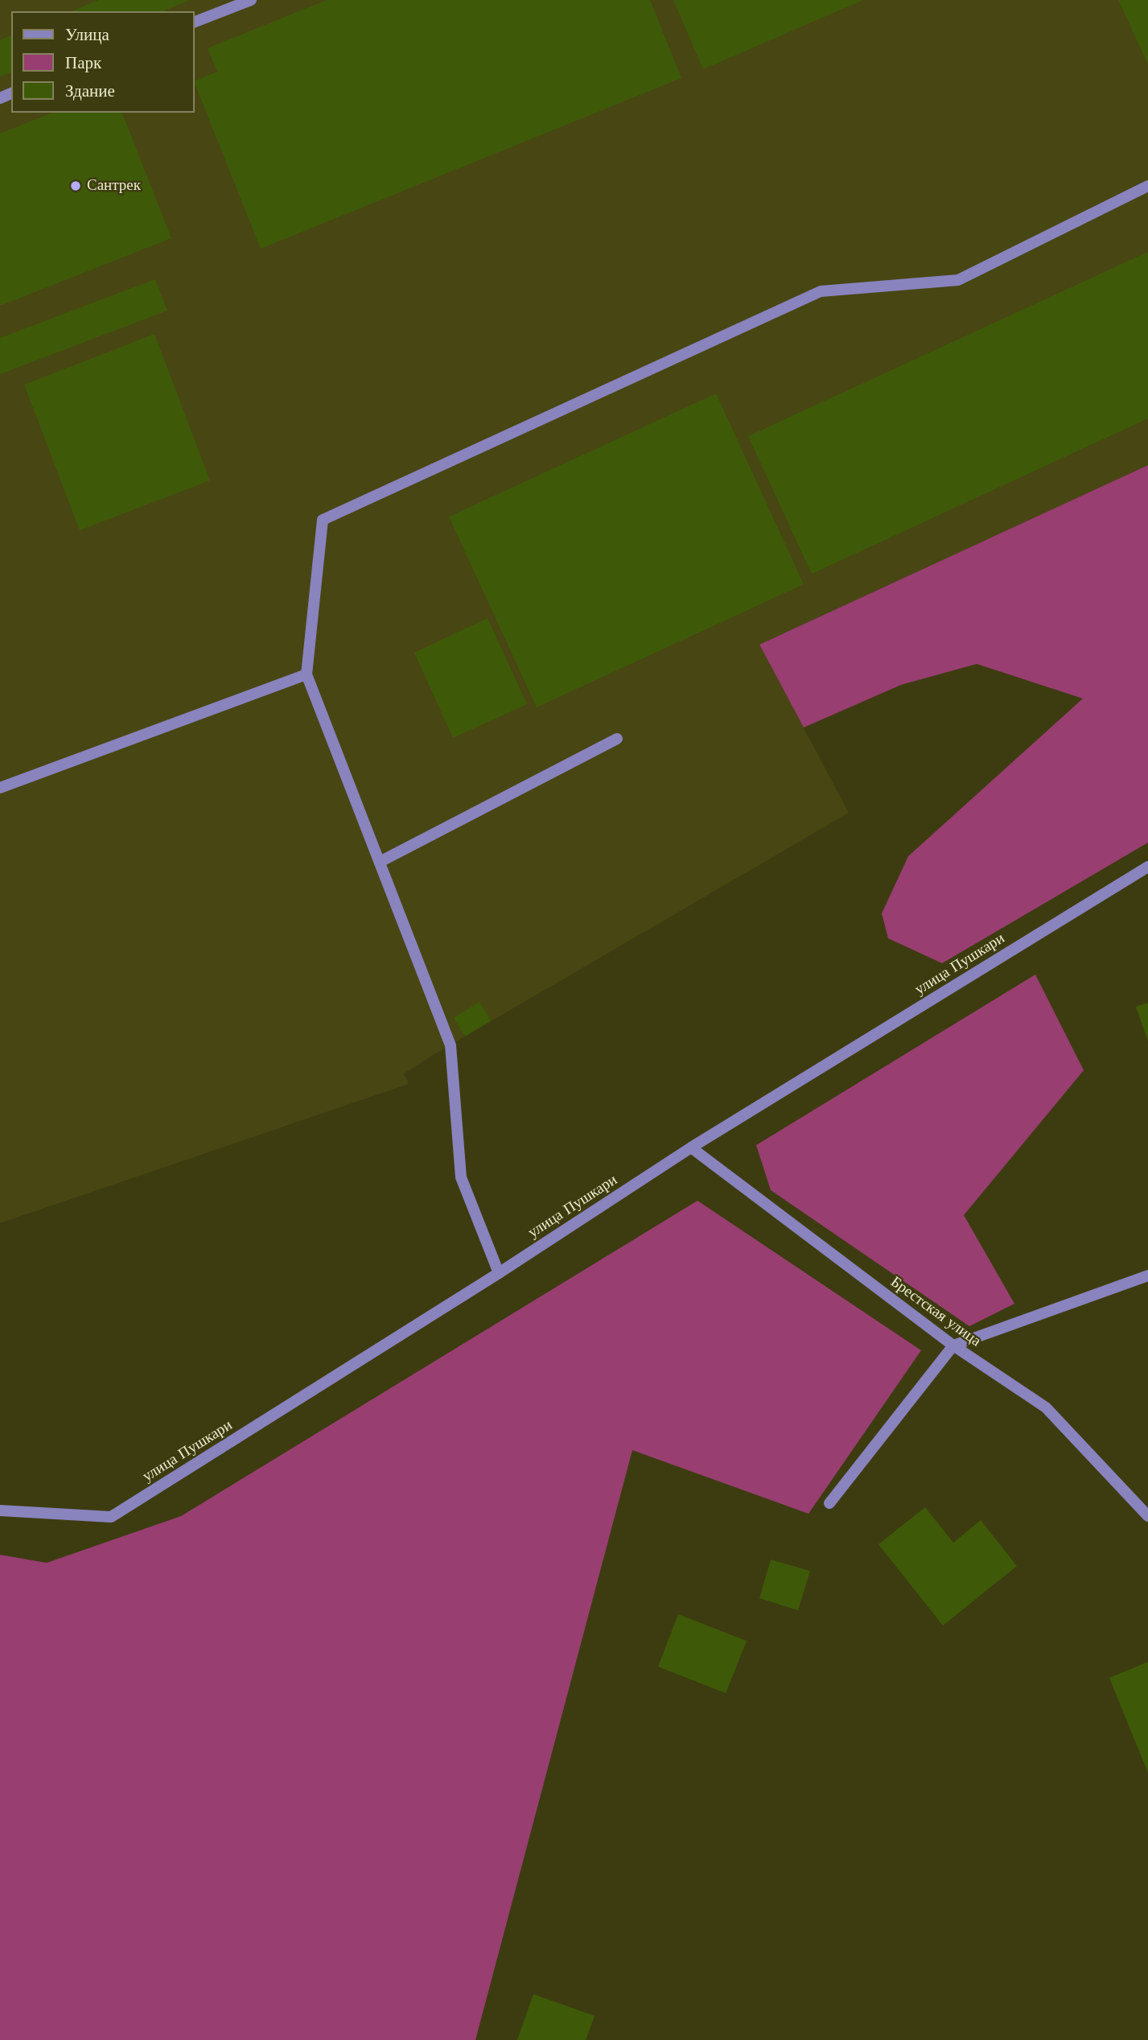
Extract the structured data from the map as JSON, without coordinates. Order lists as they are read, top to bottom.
{
  "streets": {
    "street": ["улица Пушкари", "Брестская улица"]
  },
  "crossings": [
    ["улица Пушкари", "Брестская улица"]
  ],
  "places": ["Сантрек"],
  "legend": ["Улица", "Парк", "Здание"]
}
